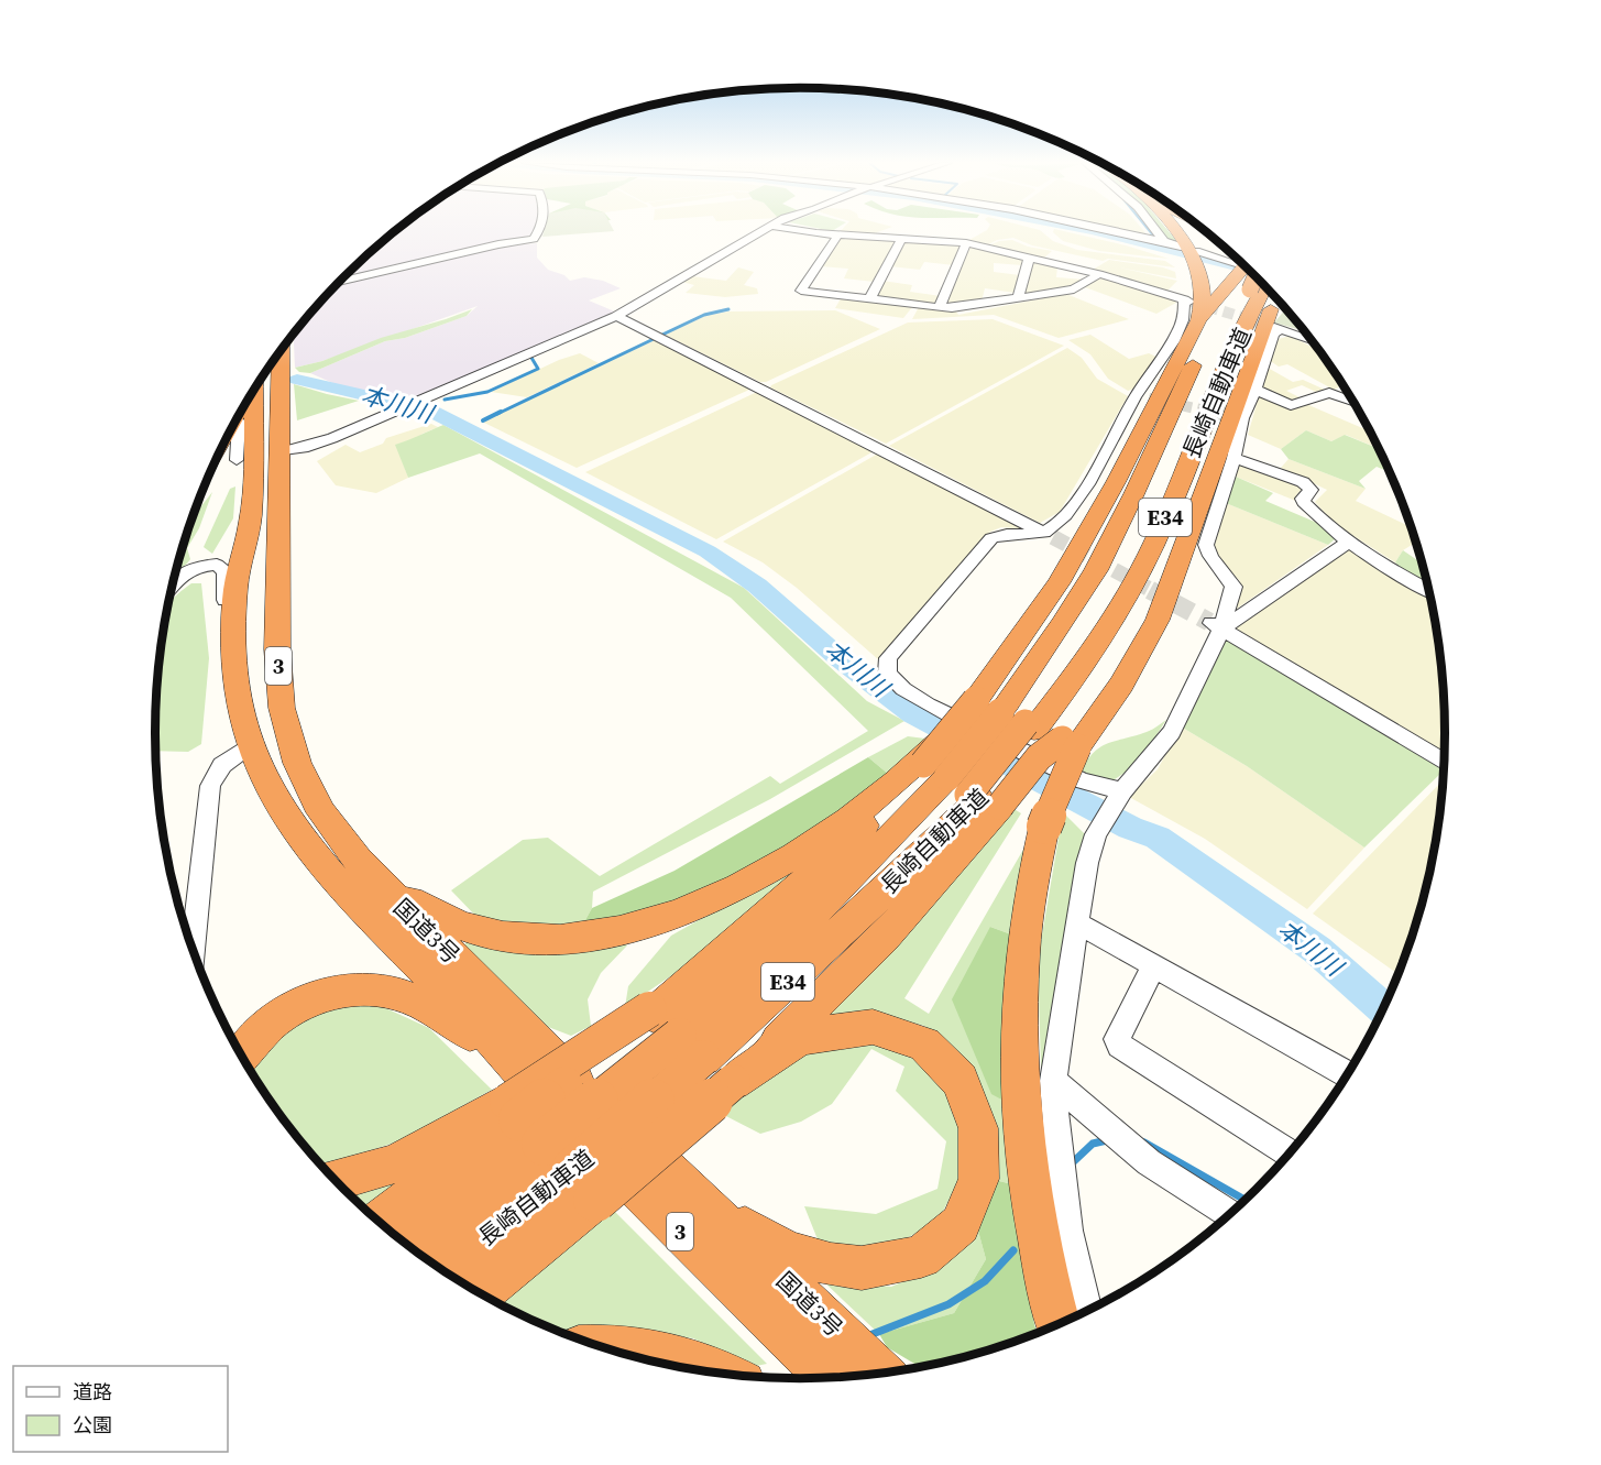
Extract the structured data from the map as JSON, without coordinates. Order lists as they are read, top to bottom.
{
  "streets": {
    "highway": [
      "長崎自動車道",
      "E34",
      "3",
      "国道3号"
    ]
  },
  "crossings": [
    ["長崎自動車道", "国道3号"]
  ],
  "water": ["本川川"],
  "legend": ["道路", "公園"]
}
